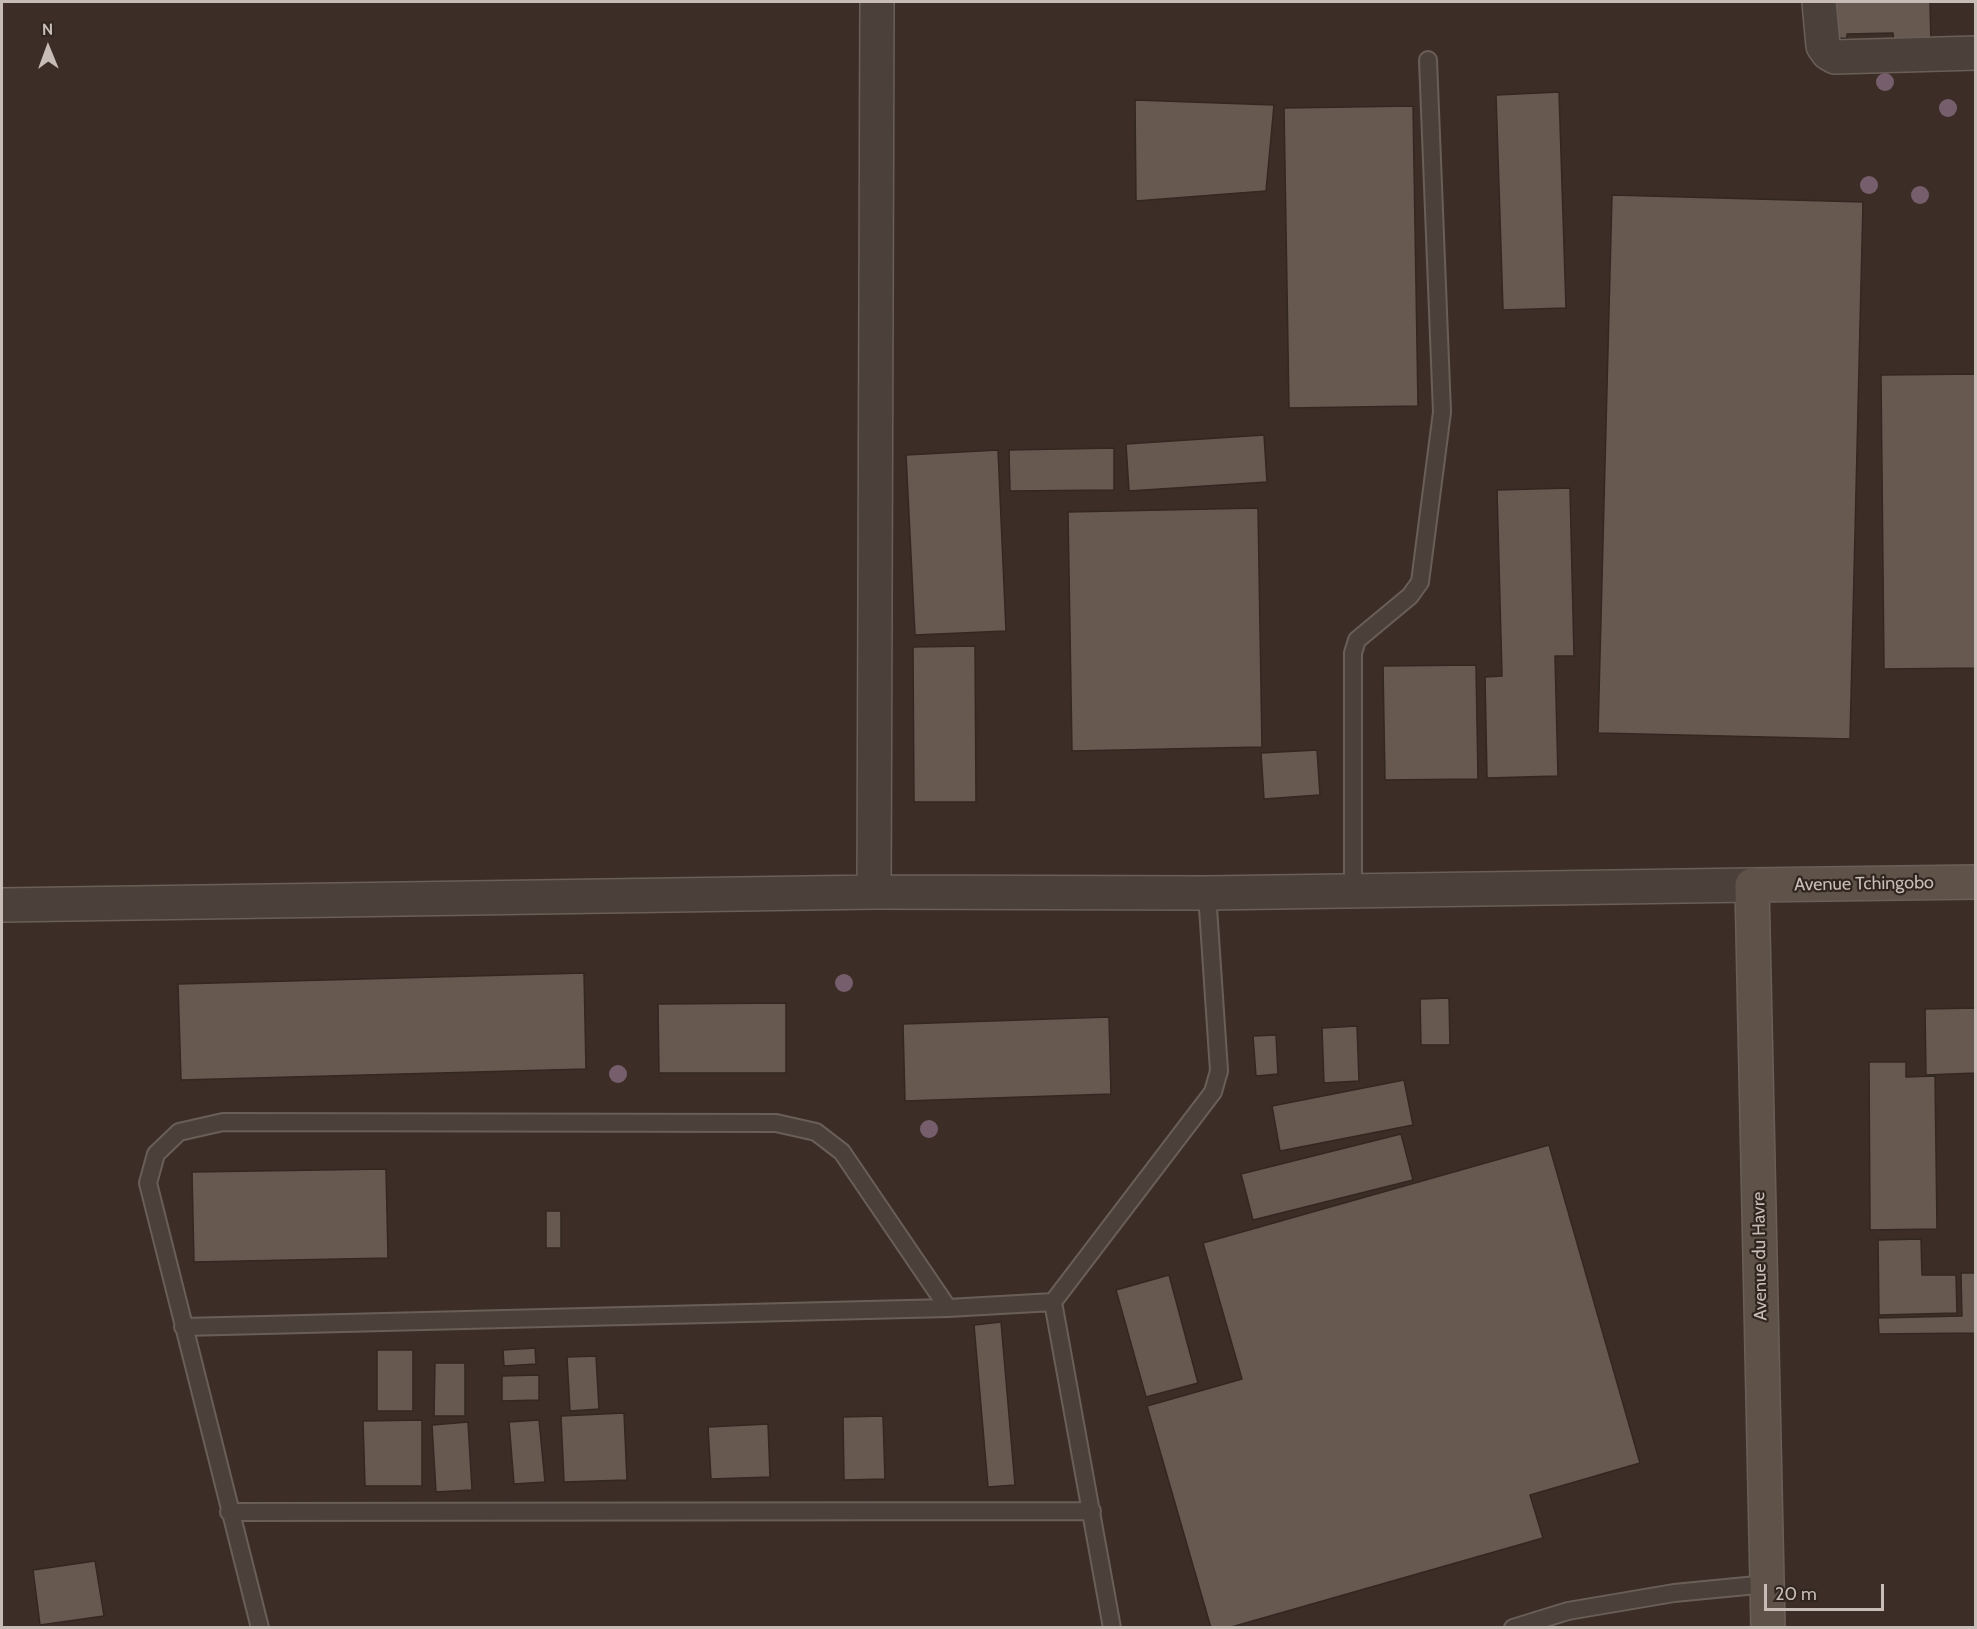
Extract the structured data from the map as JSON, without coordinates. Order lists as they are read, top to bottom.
{
  "streets": {
    "street": ["Avenue Tchingobo", "Avenue du Havre"]
  },
  "crossings": [
    ["Avenue Tchingobo", "Avenue du Havre"]
  ],
  "scale_bar": "20 m",
  "north": "top"
}
